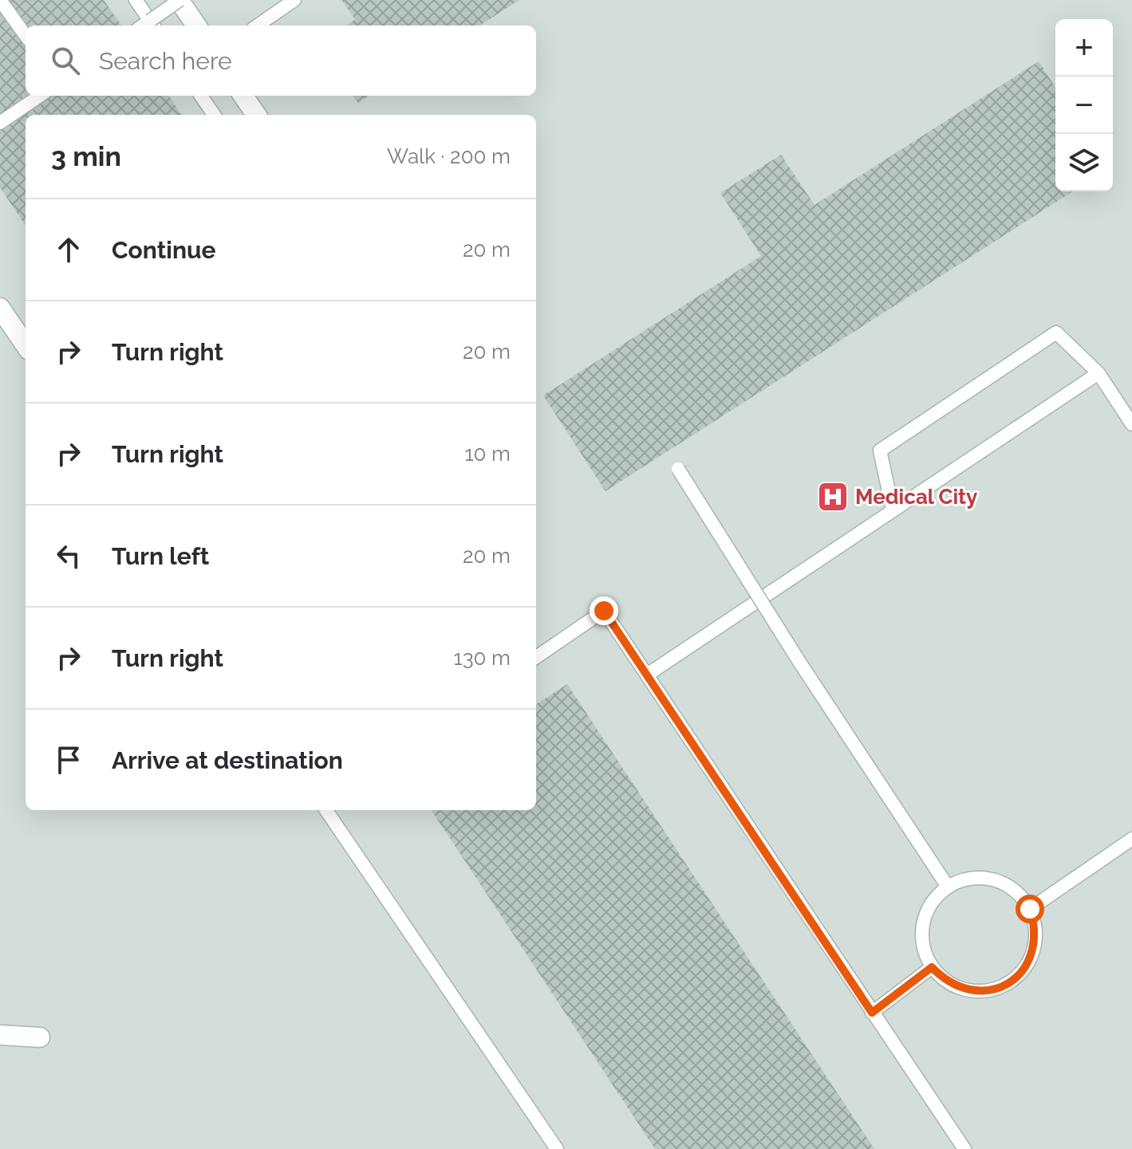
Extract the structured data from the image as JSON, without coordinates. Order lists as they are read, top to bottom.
{
  "places": {
    "hospital": ["Medical City"]
  },
  "page": {
    "map_buttons": ["+", "−"],
    "search": "Search here",
    "heading": ["3 min", "Walk · 200 m"],
    "list": [
      ["Continue", "20 m"],
      ["Turn right", "20 m"],
      ["Turn right", "10 m"],
      ["Turn left", "20 m"],
      ["Turn right", "130 m"],
      "Arrive at destination"
    ]
  }
}
